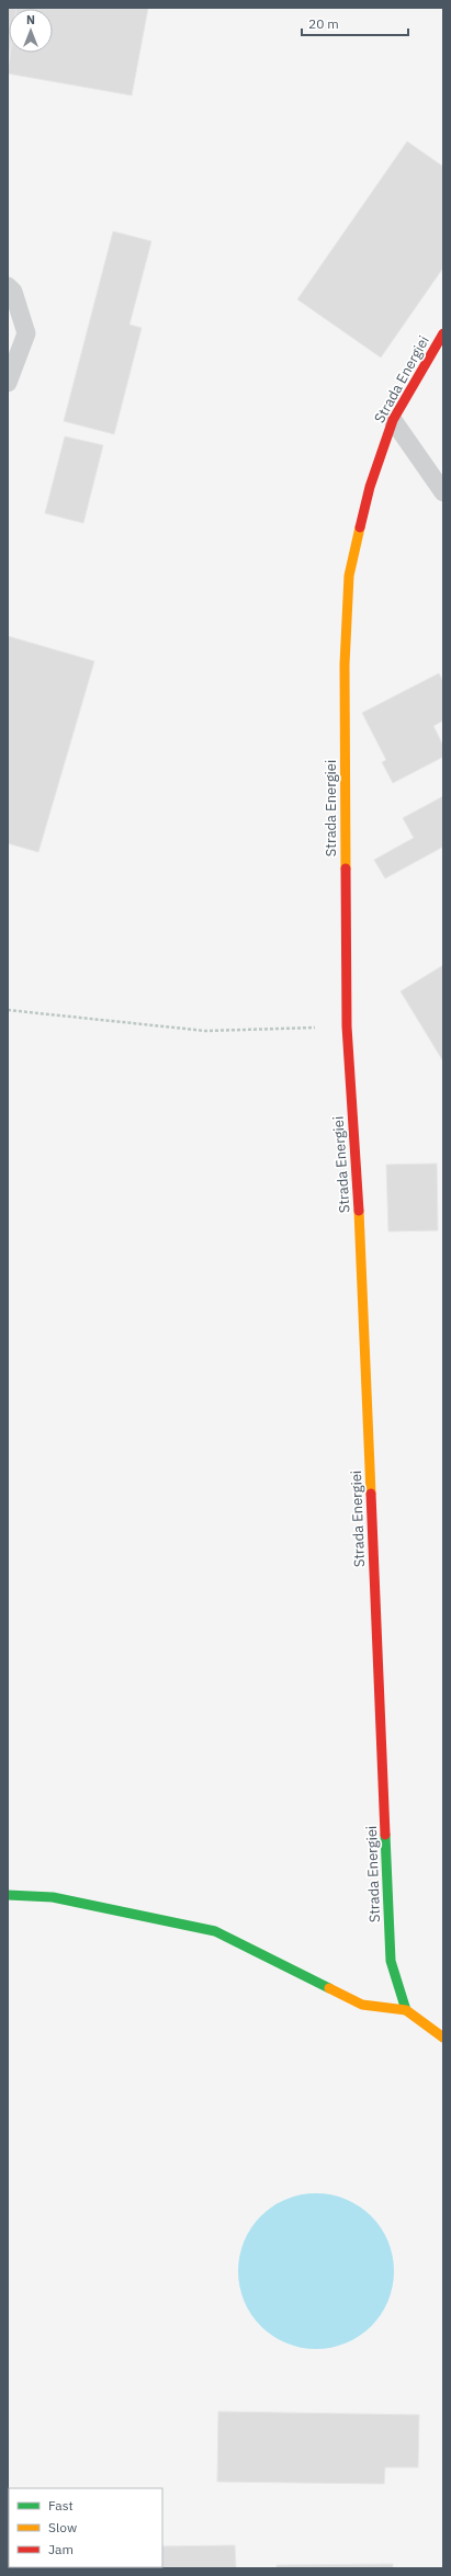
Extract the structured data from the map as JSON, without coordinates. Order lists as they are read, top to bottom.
{
  "streets": {
    "street": ["Strada Energiei"]
  },
  "legend": ["Fast", "Slow", "Jam"],
  "scale_bar": "20 m",
  "north": "top"
}
